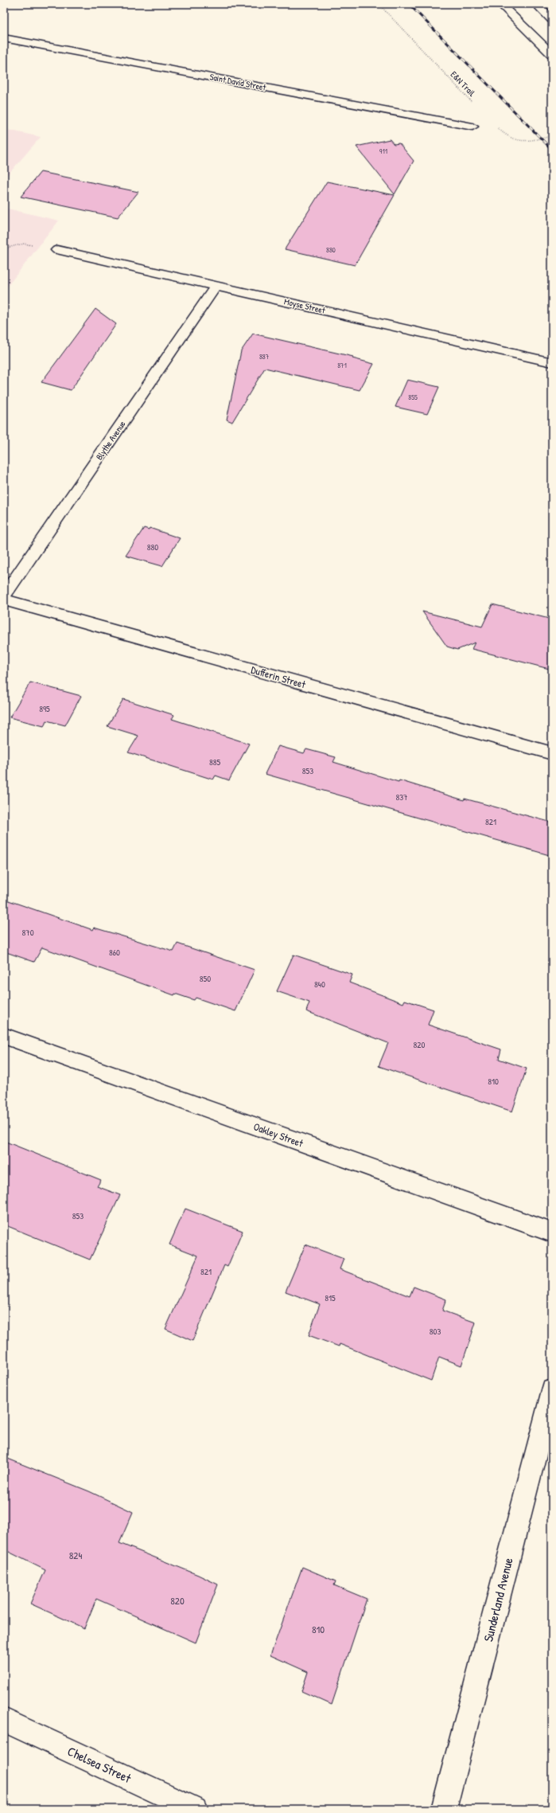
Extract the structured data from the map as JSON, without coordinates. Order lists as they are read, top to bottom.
{
  "streets": {
    "street": [
      "Saint David Street",
      "Moyse Street",
      "Blythe Avenue",
      "Dufferin Street",
      "Oakley Street",
      "Sunderland Avenue",
      "Chelsea Street"
    ],
    "path": ["E&N Trail"]
  },
  "crossings": [
    ["Moyse Street", "Blythe Avenue"]
  ],
  "house_numbers": [
    "911",
    "880",
    "887",
    "871",
    "855",
    "880",
    "895",
    "885",
    "853",
    "837",
    "821",
    "870",
    "860",
    "850",
    "840",
    "820",
    "810",
    "853",
    "821",
    "815",
    "803",
    "824",
    "820",
    "810"
  ]
}
